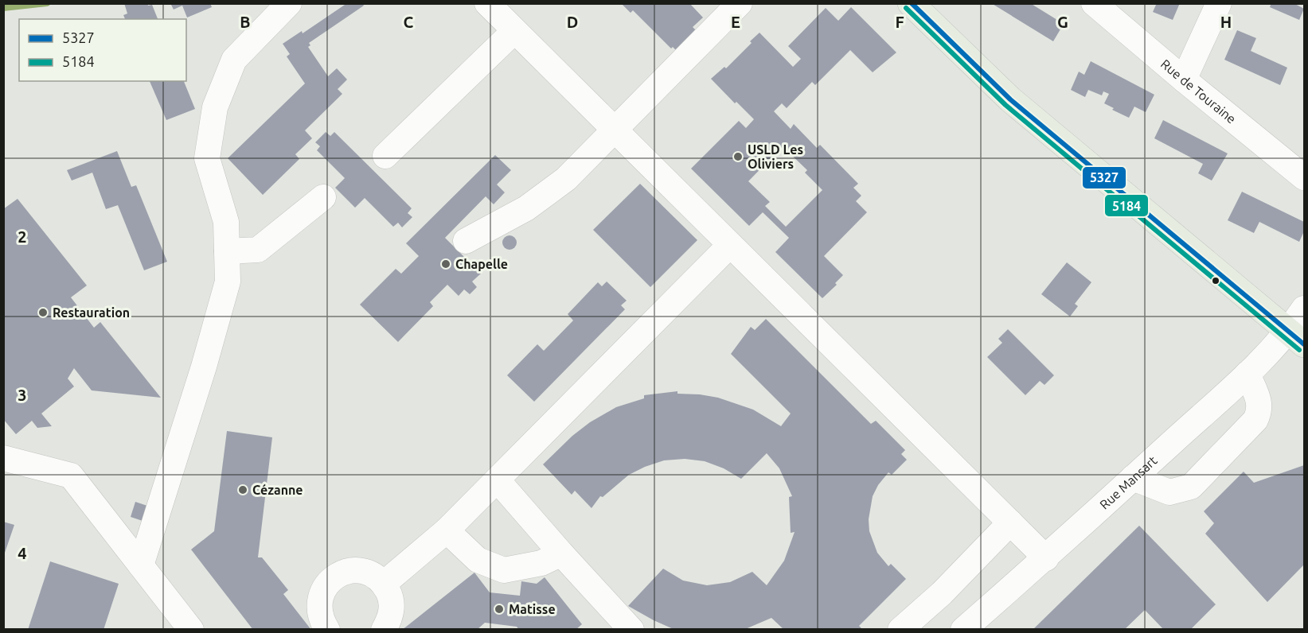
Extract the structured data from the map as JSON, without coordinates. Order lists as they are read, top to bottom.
{
  "streets": {
    "street": ["Rue de Touraine", "Rue Mansart"]
  },
  "places": [
    "USLD Les Oliviers",
    "Chapelle",
    "Restauration",
    "Cézanne",
    "Matisse"
  ],
  "lines": ["transit line 5327", "transit line 5184"],
  "legend": ["5327", "5184"],
  "grid": {
    "columns": [
      "B",
      "C",
      "D",
      "E",
      "F",
      "G",
      "H"
    ],
    "rows": ["2", "3", "4"]
  }
}
